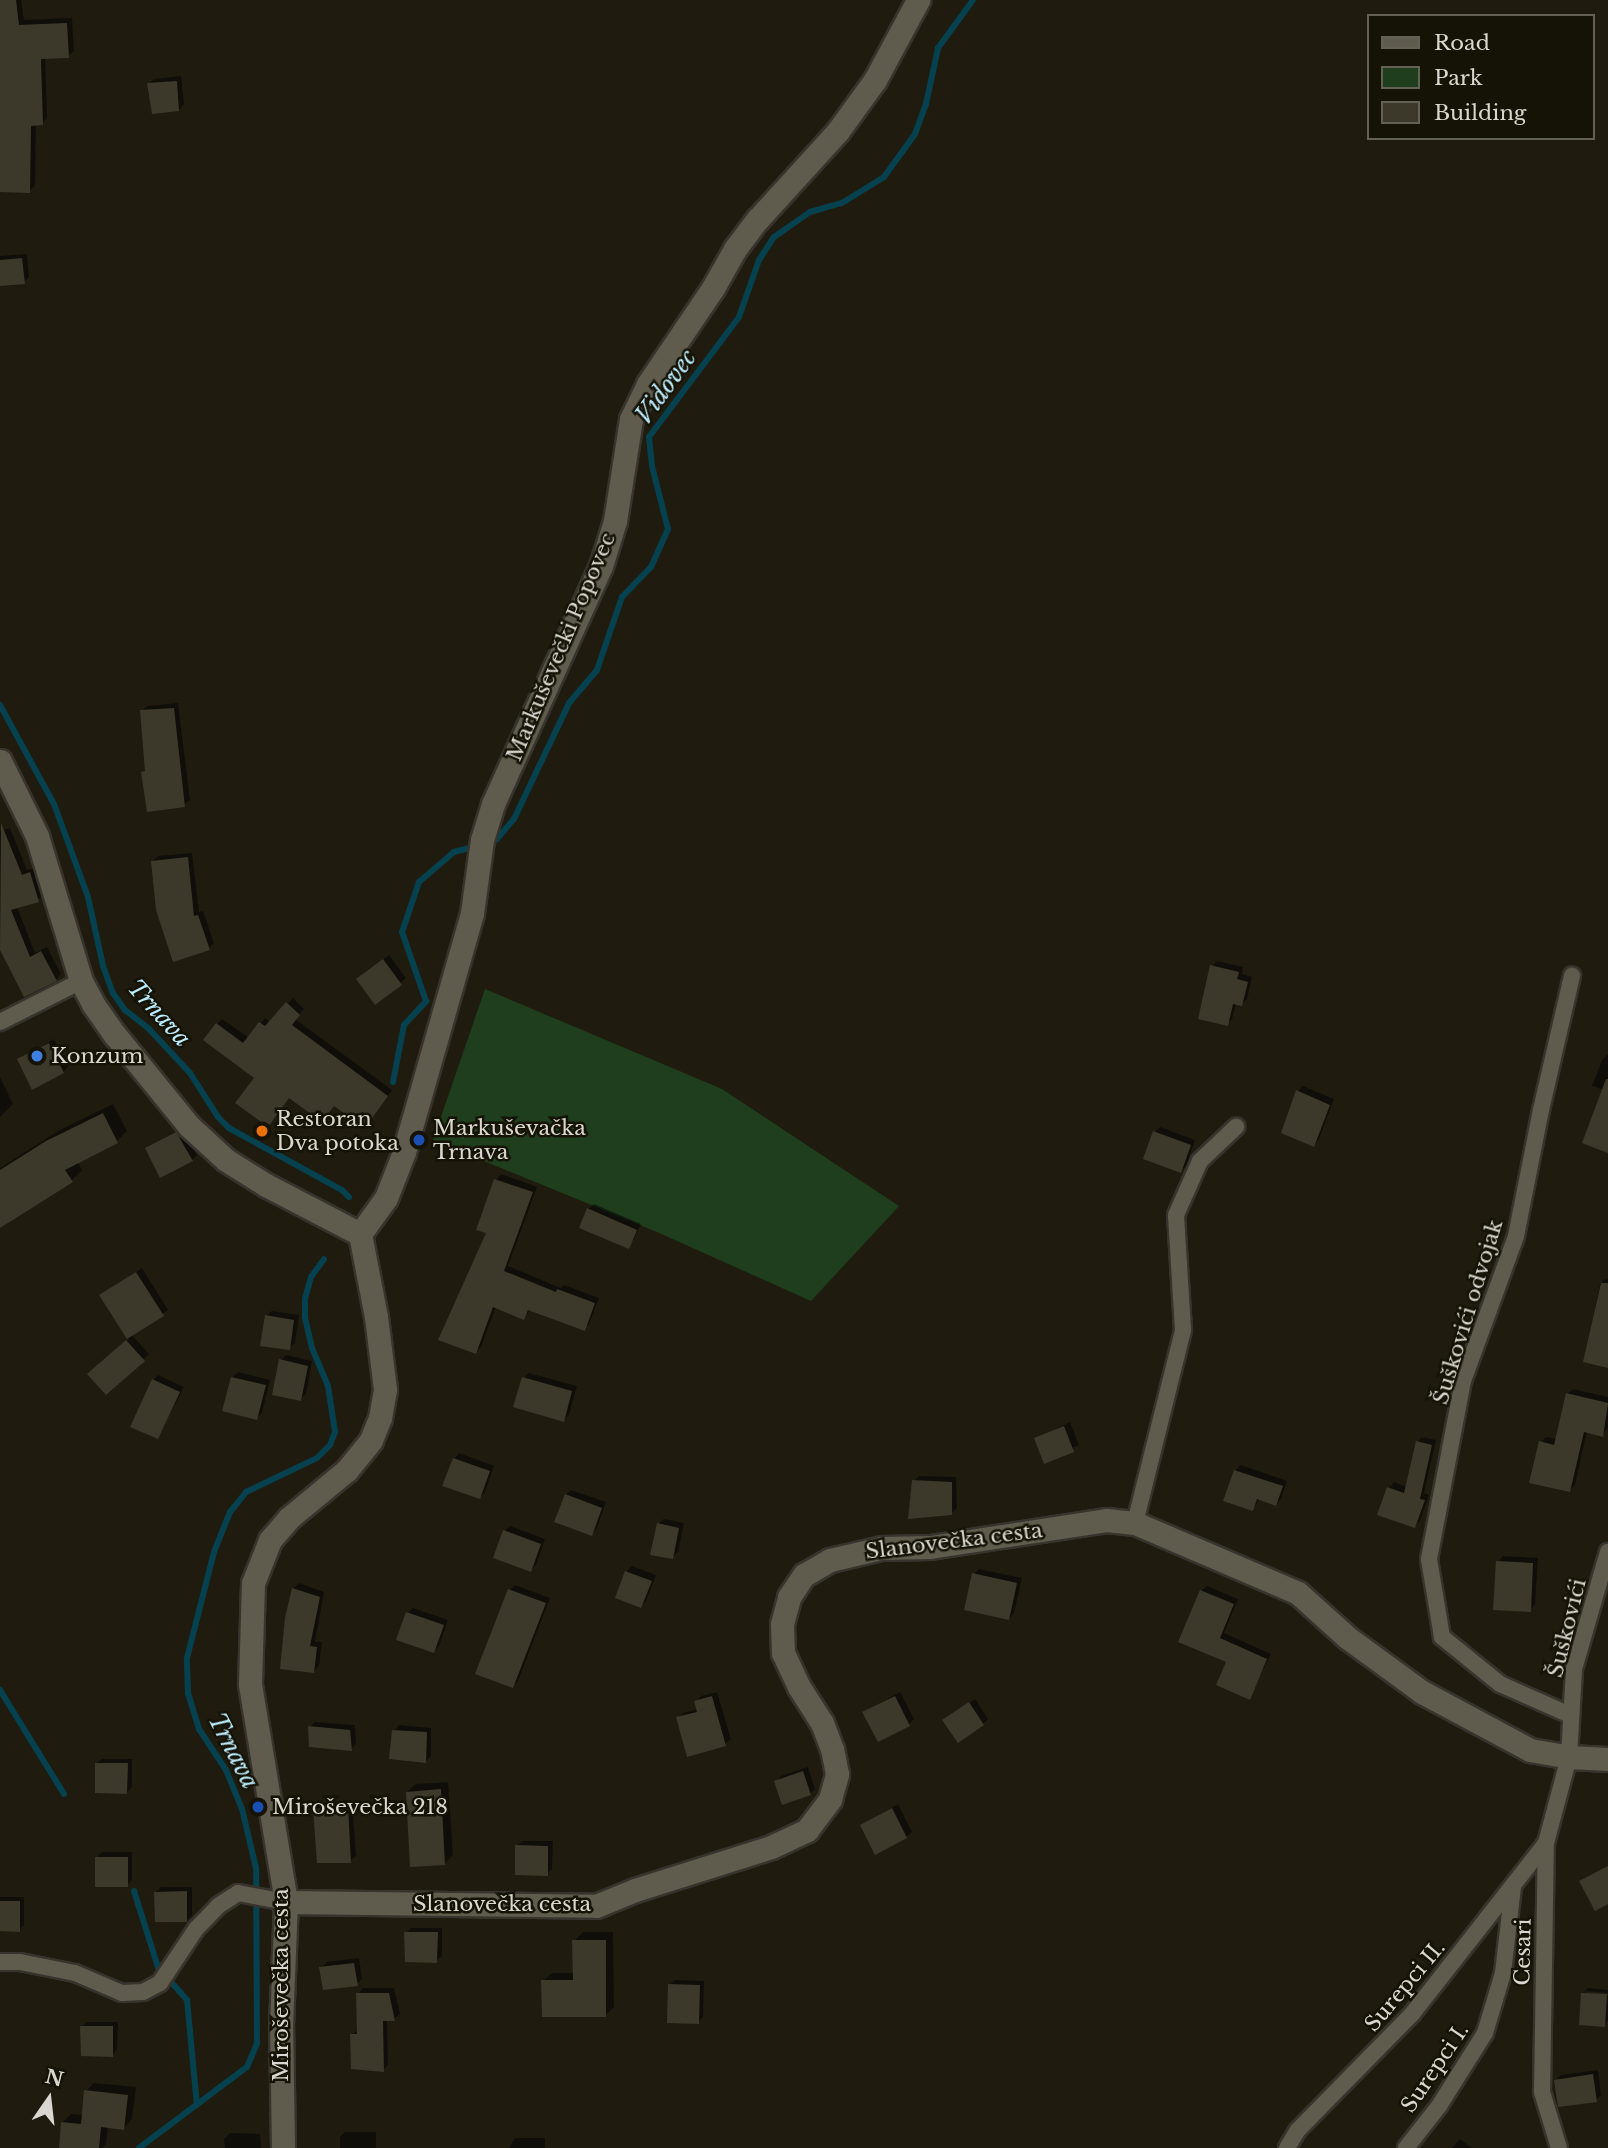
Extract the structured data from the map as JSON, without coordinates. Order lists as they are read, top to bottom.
{
  "streets": {
    "street": [
      "Markuševečki Popovec",
      "Šuškovići odvojak",
      "Slanovečka cesta",
      "Šuškovići",
      "Cesari",
      "Miroševečka cesta",
      "Surepci II.",
      "Surepci I."
    ]
  },
  "crossings": [
    ["Markuševečki Popovec", "Miroševečka cesta"],
    ["Šuškovići odvojak", "Šuškovići"],
    ["Slanovečka cesta", "Šuškovići"],
    ["Slanovečka cesta", "Cesari"],
    ["Slanovečka cesta", "Miroševečka cesta"],
    ["Šuškovići", "Cesari"],
    ["Cesari", "Surepci II."],
    ["Surepci II.", "Surepci I."]
  ],
  "water": ["Vidovec", "Trnava"],
  "places": [
    "Konzum",
    "Restoran Dva potoka",
    "Markuševačka Trnava",
    "Miroševečka 218"
  ],
  "legend": ["Road", "Park", "Building"],
  "north": "top"
}
